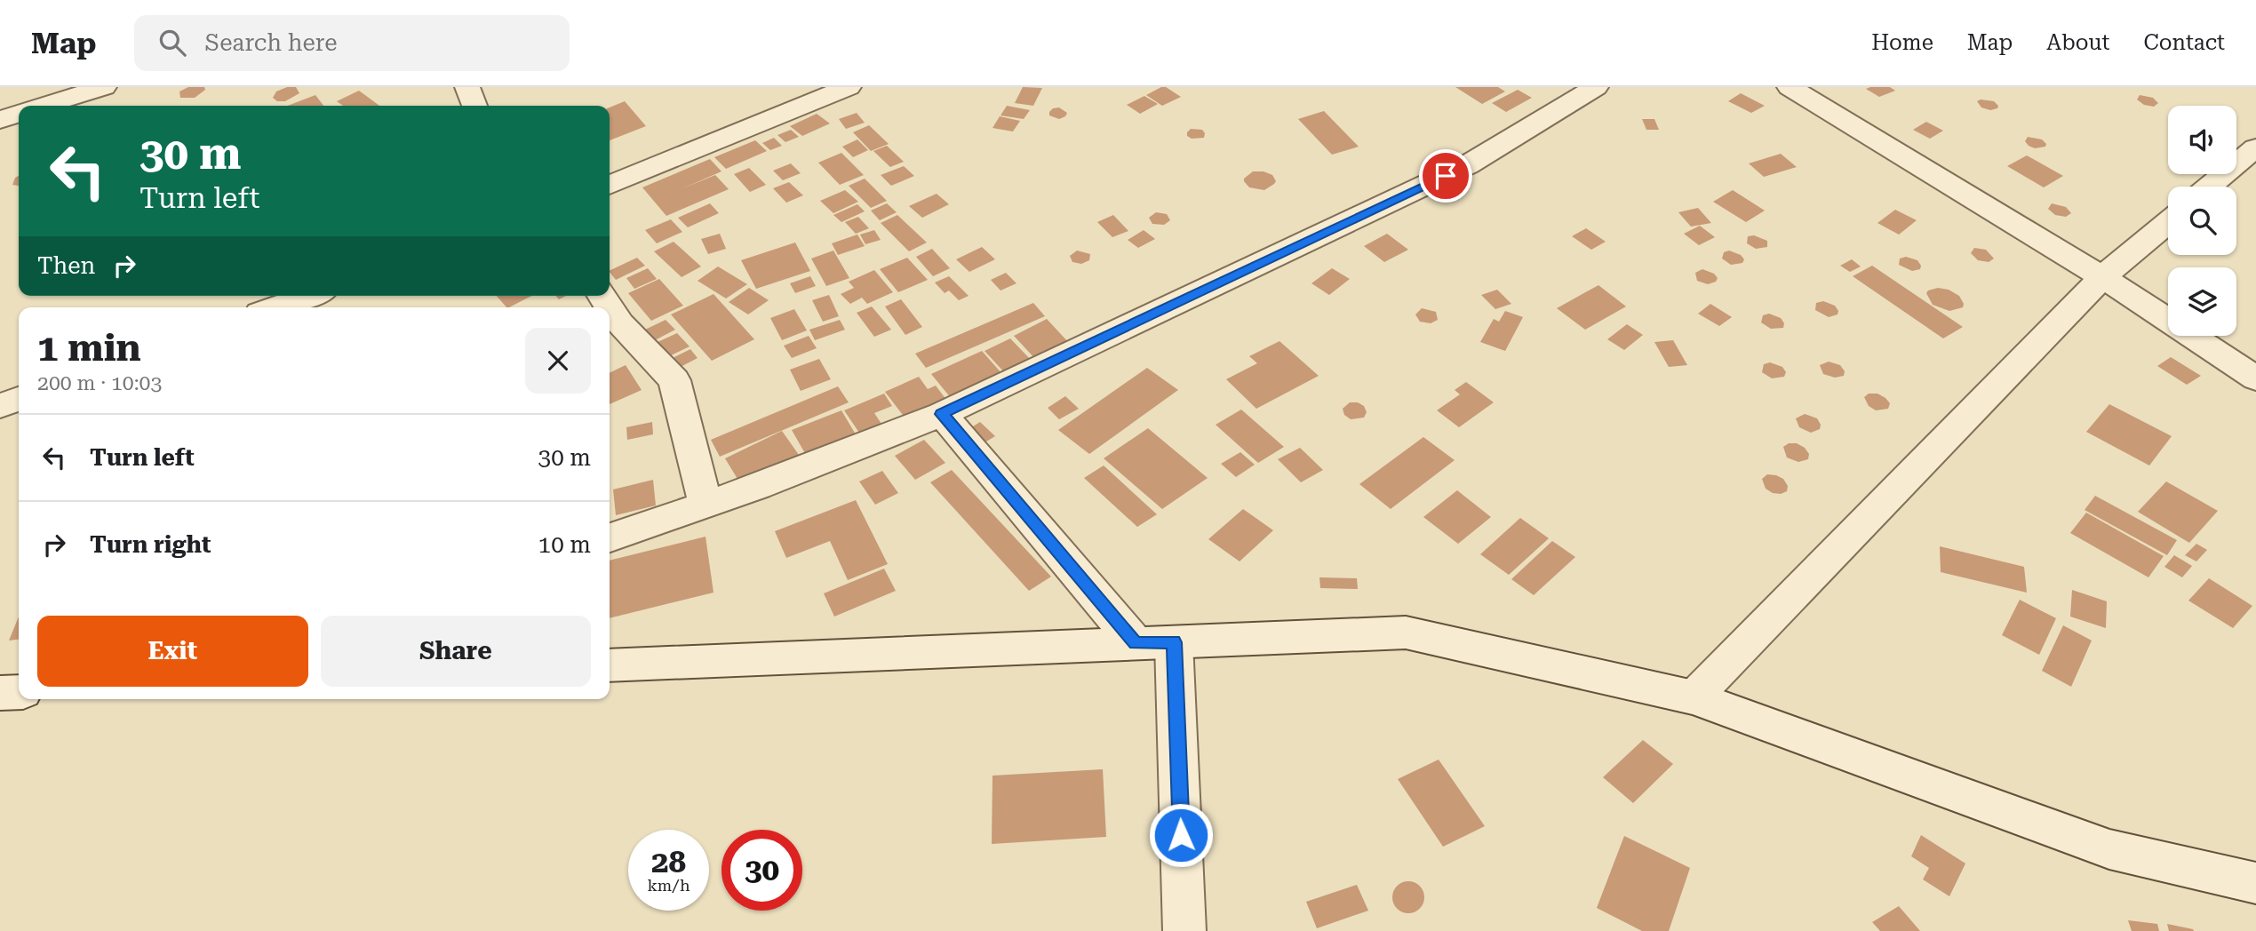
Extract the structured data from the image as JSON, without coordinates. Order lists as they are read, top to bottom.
{
  "page": {
    "header": "Map",
    "search": "Search here",
    "nav": [
      "Home",
      "Map",
      "About",
      "Contact"
    ],
    "turn": ["30 m", "Turn left"],
    "then": "Then",
    "heading": ["1 min", "200 m · 10:03"],
    "list": [
      {
        "name": "Turn left",
        "value": "30 m"
      },
      {
        "name": "Turn right",
        "value": "10 m"
      }
    ],
    "buttons": ["Exit", "Share"],
    "speed": "28 km/h",
    "limit": "30"
  }
}
